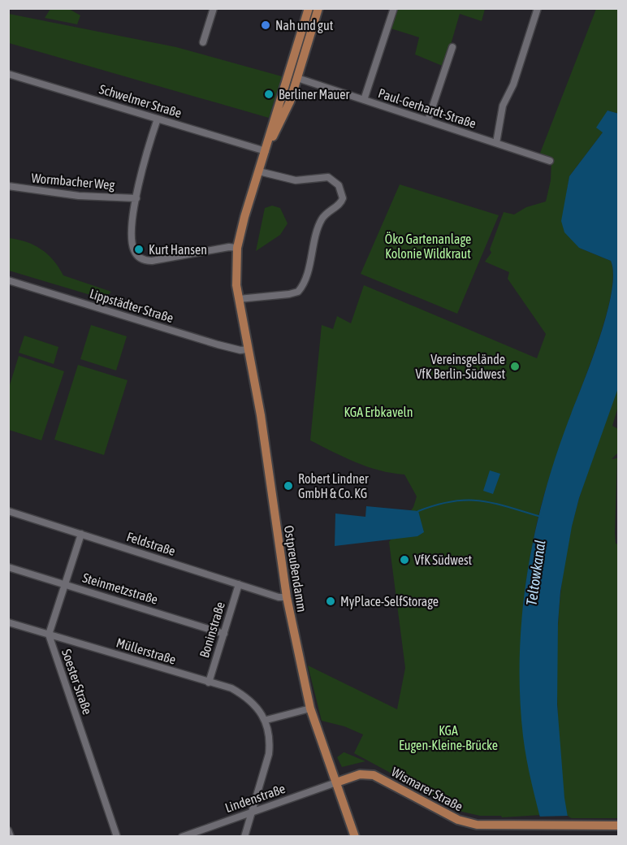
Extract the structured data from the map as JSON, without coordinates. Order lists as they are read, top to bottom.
{
  "streets": {
    "main road": ["Ostpreußendamm", "Wismarer Straße"],
    "street": [
      "Schwelmer Straße",
      "Paul-Gerhardt-Straße",
      "Wormbacher Weg",
      "Lippstädter Straße",
      "Feldstraße",
      "Steinmetzstraße",
      "Boninstraße",
      "Müllerstraße",
      "Soester Straße",
      "Lindenstraße"
    ]
  },
  "crossings": [
    ["Schwelmer Straße", "Ostpreußendamm"],
    ["Lippstädter Straße", "Ostpreußendamm"],
    ["Feldstraße", "Ostpreußendamm"],
    ["Feldstraße", "Boninstraße"],
    ["Ostpreußendamm", "Wismarer Straße"],
    ["Ostpreußendamm", "Lindenstraße"],
    ["Steinmetzstraße", "Boninstraße"],
    ["Boninstraße", "Müllerstraße"],
    ["Müllerstraße", "Soester Straße"],
    ["Wismarer Straße", "Lindenstraße"]
  ],
  "water": ["Teltowkanal"],
  "parks": ["Öko Gartenanlage Kolonie Wildkraut", "KGA Erbkaveln", "KGA Eugen-Kleine-Brücke"],
  "places": [
    "Nah und gut",
    "Berliner Mauer",
    "Kurt Hansen",
    "Vereinsgelände VfK Berlin-Südwest",
    "Robert Lindner GmbH & Co. KG",
    "VfK Südwest",
    "MyPlace-SelfStorage"
  ]
}
